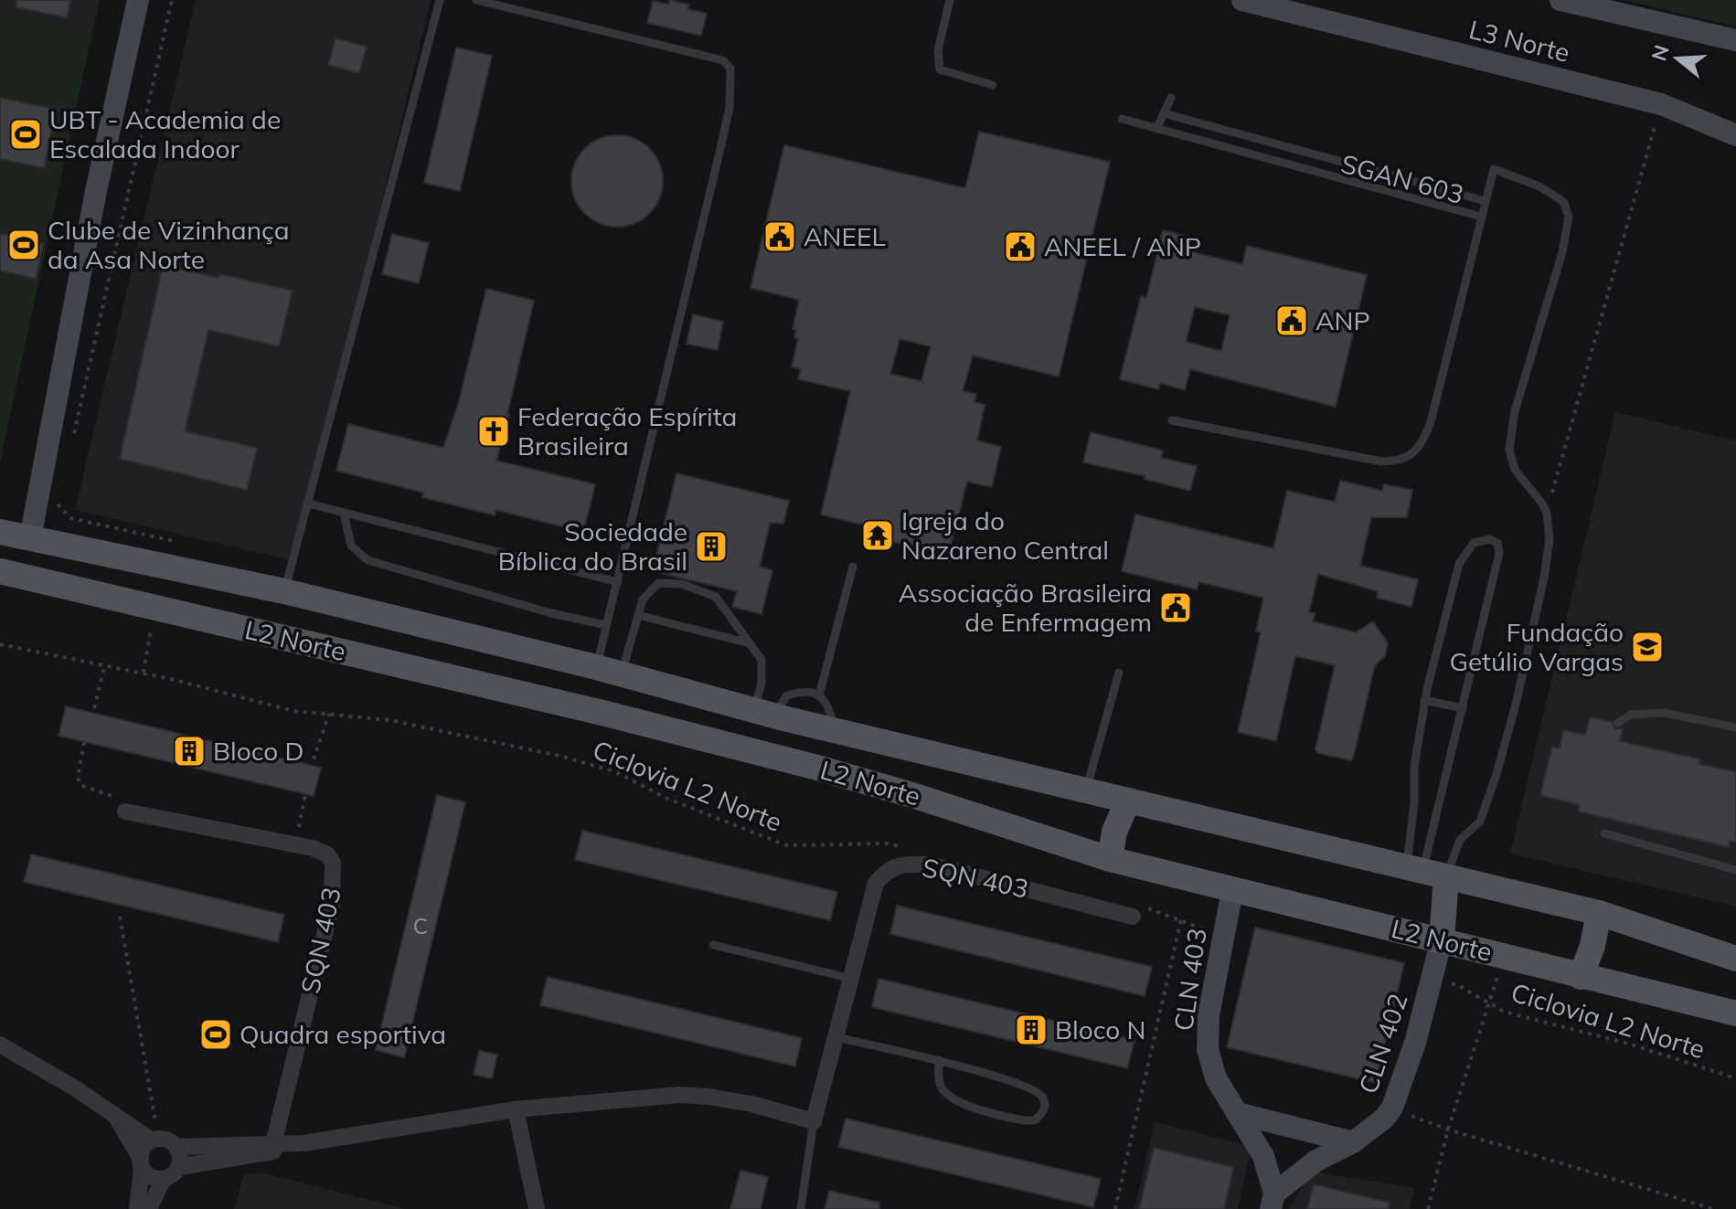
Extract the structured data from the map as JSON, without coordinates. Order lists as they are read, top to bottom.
{
  "streets": {
    "main road": ["L2 Norte"],
    "street": [
      "L3 Norte",
      "SQN 403",
      "CLN 403",
      "CLN 402"
    ],
    "lane": ["SGAN 603"],
    "path": ["Ciclovia L2 Norte"]
  },
  "crossings": [
    ["L2 Norte", "CLN 403"],
    ["L2 Norte", "CLN 402"],
    ["Ciclovia L2 Norte", "CLN 402"],
    ["CLN 403", "CLN 402"]
  ],
  "places": {
    "sports": ["UBT - Academia de Escalada Indoor", "Clube de Vizinhança da Asa Norte", "Quadra esportiva"],
    "public building": [
      "ANEEL",
      "ANEEL / ANP",
      "ANP",
      "Associação Brasileira de Enfermagem"
    ],
    "church": ["Federação Espírita Brasileira"],
    "temple": ["Igreja do Nazareno Central"],
    "building": ["Sociedade Bíblica do Brasil", "Bloco D", "Bloco N"],
    "school or university": ["Fundação Getúlio Vargas"]
  },
  "house_numbers": ["C"],
  "north": "left"
}
